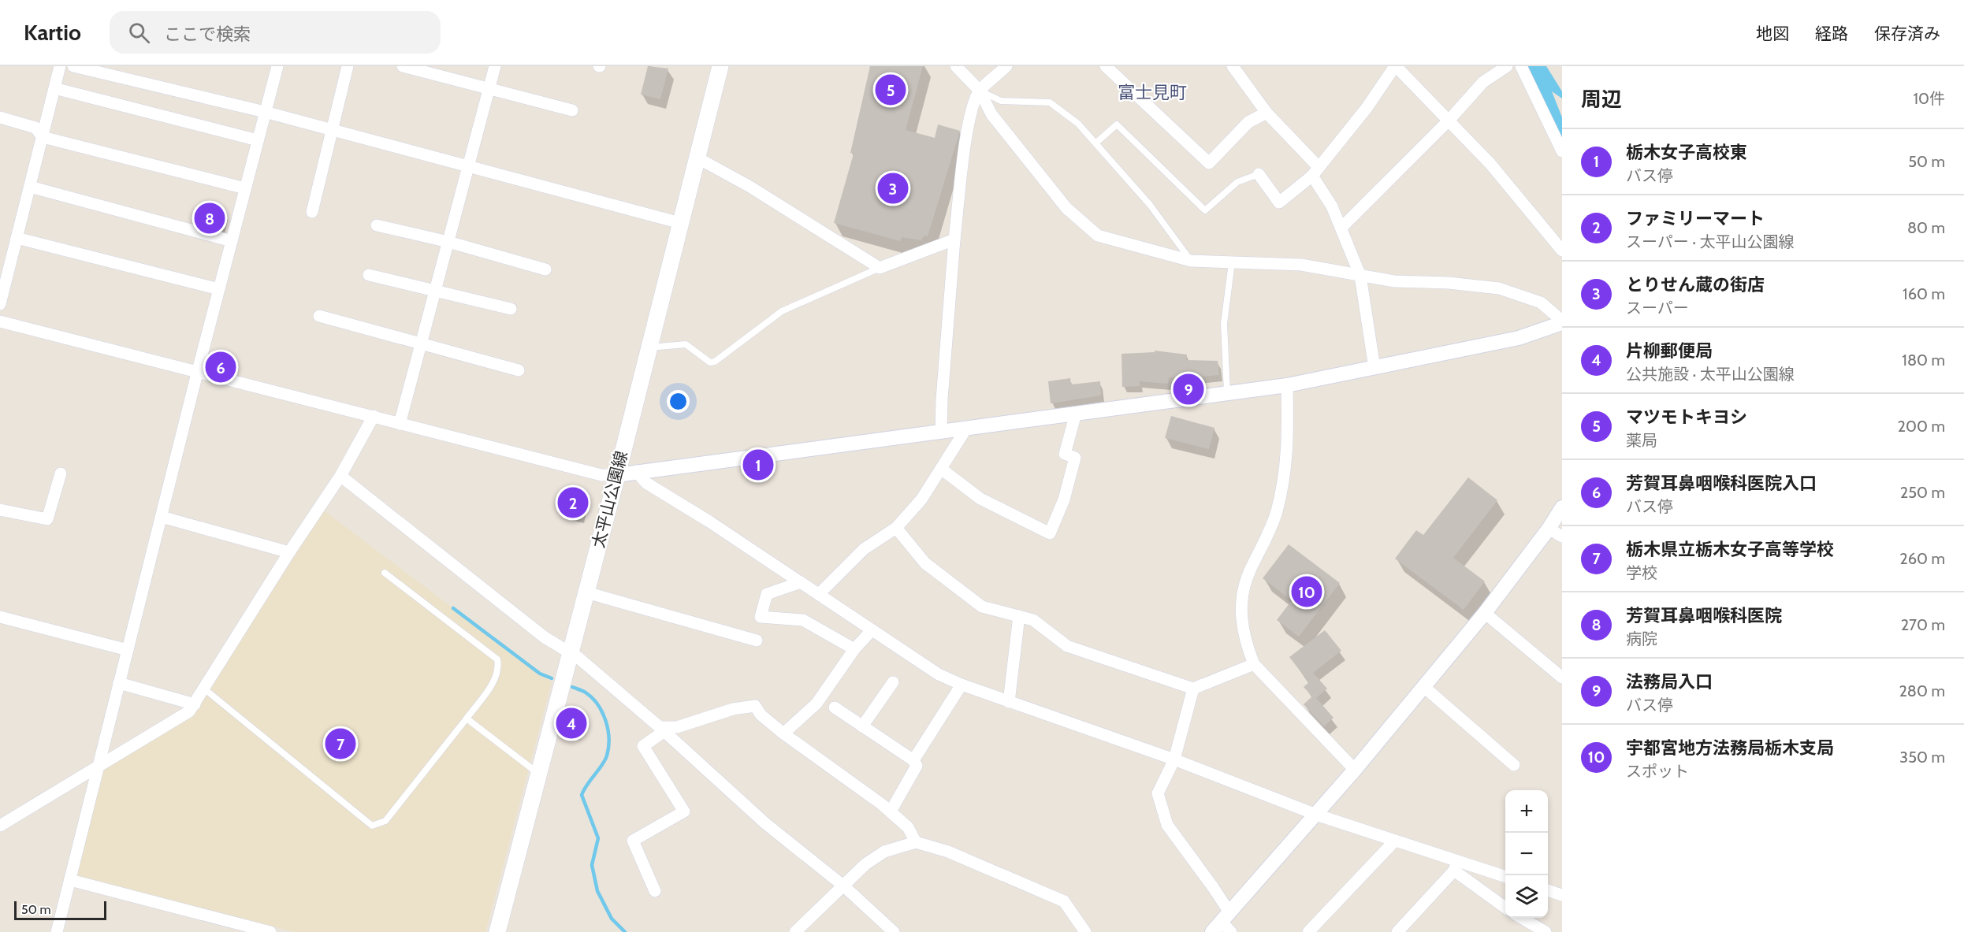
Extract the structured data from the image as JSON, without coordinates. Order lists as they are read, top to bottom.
{
  "streets": {
    "main road": ["太平山公園線"]
  },
  "districts": ["富士見町"],
  "scale_bar": "50 m",
  "page": {
    "header": "Kartio",
    "search": "ここで検索",
    "nav": ["地図", "経路", "保存済み"],
    "heading": ["周辺", "10件"],
    "pins": [
      "5",
      "3",
      "8",
      "6",
      "9",
      "1",
      "2",
      "10",
      "4",
      "7"
    ],
    "list": [
      {
        "mark": "1",
        "name": "栃木女子高校東",
        "note": "バス停",
        "value": "50 m"
      },
      {
        "mark": "2",
        "name": "ファミリーマート",
        "note": "スーパー · 太平山公園線",
        "value": "80 m"
      },
      {
        "mark": "3",
        "name": "とりせん蔵の街店",
        "note": "スーパー",
        "value": "160 m"
      },
      {
        "mark": "4",
        "name": "片柳郵便局",
        "note": "公共施設 · 太平山公園線",
        "value": "180 m"
      },
      {
        "mark": "5",
        "name": "マツモトキヨシ",
        "note": "薬局",
        "value": "200 m"
      },
      {
        "mark": "6",
        "name": "芳賀耳鼻咽喉科医院入口",
        "note": "バス停",
        "value": "250 m"
      },
      {
        "mark": "7",
        "name": "栃木県立栃木女子高等学校",
        "note": "学校",
        "value": "260 m"
      },
      {
        "mark": "8",
        "name": "芳賀耳鼻咽喉科医院",
        "note": "病院",
        "value": "270 m"
      },
      {
        "mark": "9",
        "name": "法務局入口",
        "note": "バス停",
        "value": "280 m"
      },
      {
        "mark": "10",
        "name": "宇都宮地方法務局栃木支局",
        "note": "スポット",
        "value": "350 m"
      }
    ],
    "map_buttons": ["+", "−"],
    "scale": "50 m"
  }
}
